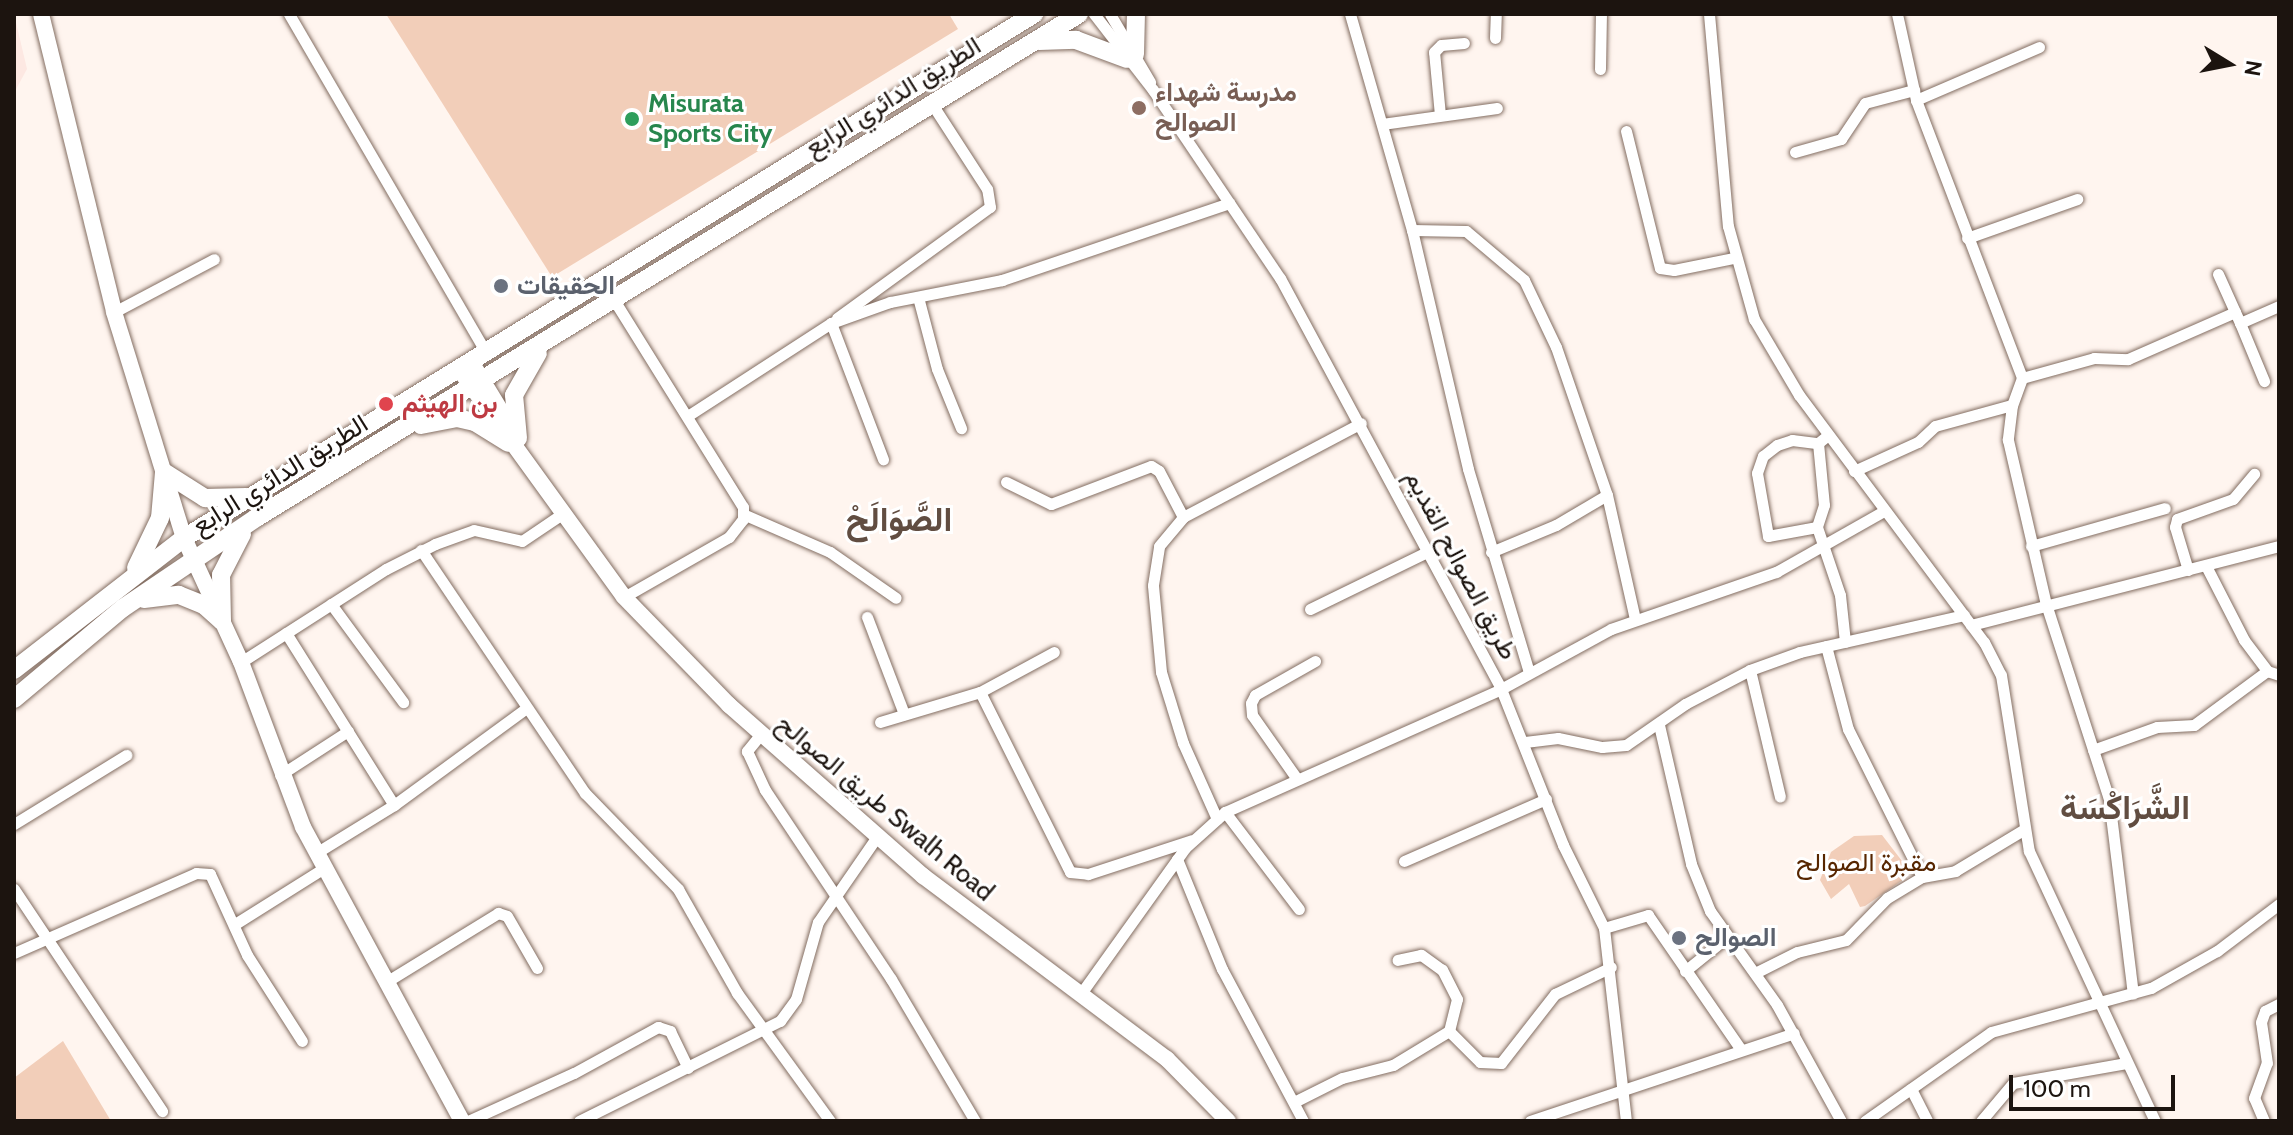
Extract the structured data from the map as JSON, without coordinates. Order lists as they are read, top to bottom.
{
  "streets": {
    "main road": ["الطريق الدائري الرابع"],
    "street": ["طريق الصوالح القديم", "طريق الصوالح Swalh Road"]
  },
  "crossings": [
    ["الطريق الدائري الرابع", "طريق الصوالح Swalh Road"],
    ["طريق الصوالح القديم", "طريق الصوالح Swalh Road"]
  ],
  "districts": ["الصَّوَالَحْ", "الشَّرَاكْسَة"],
  "parks": ["مقبرة الصوالح"],
  "places": [
    "مدرسة شهداء الصوالح",
    "Misurata Sports City",
    "الحقيقات",
    "بن الهيثم",
    "الصوالح"
  ],
  "scale_bar": "100 m",
  "north": "right"
}
